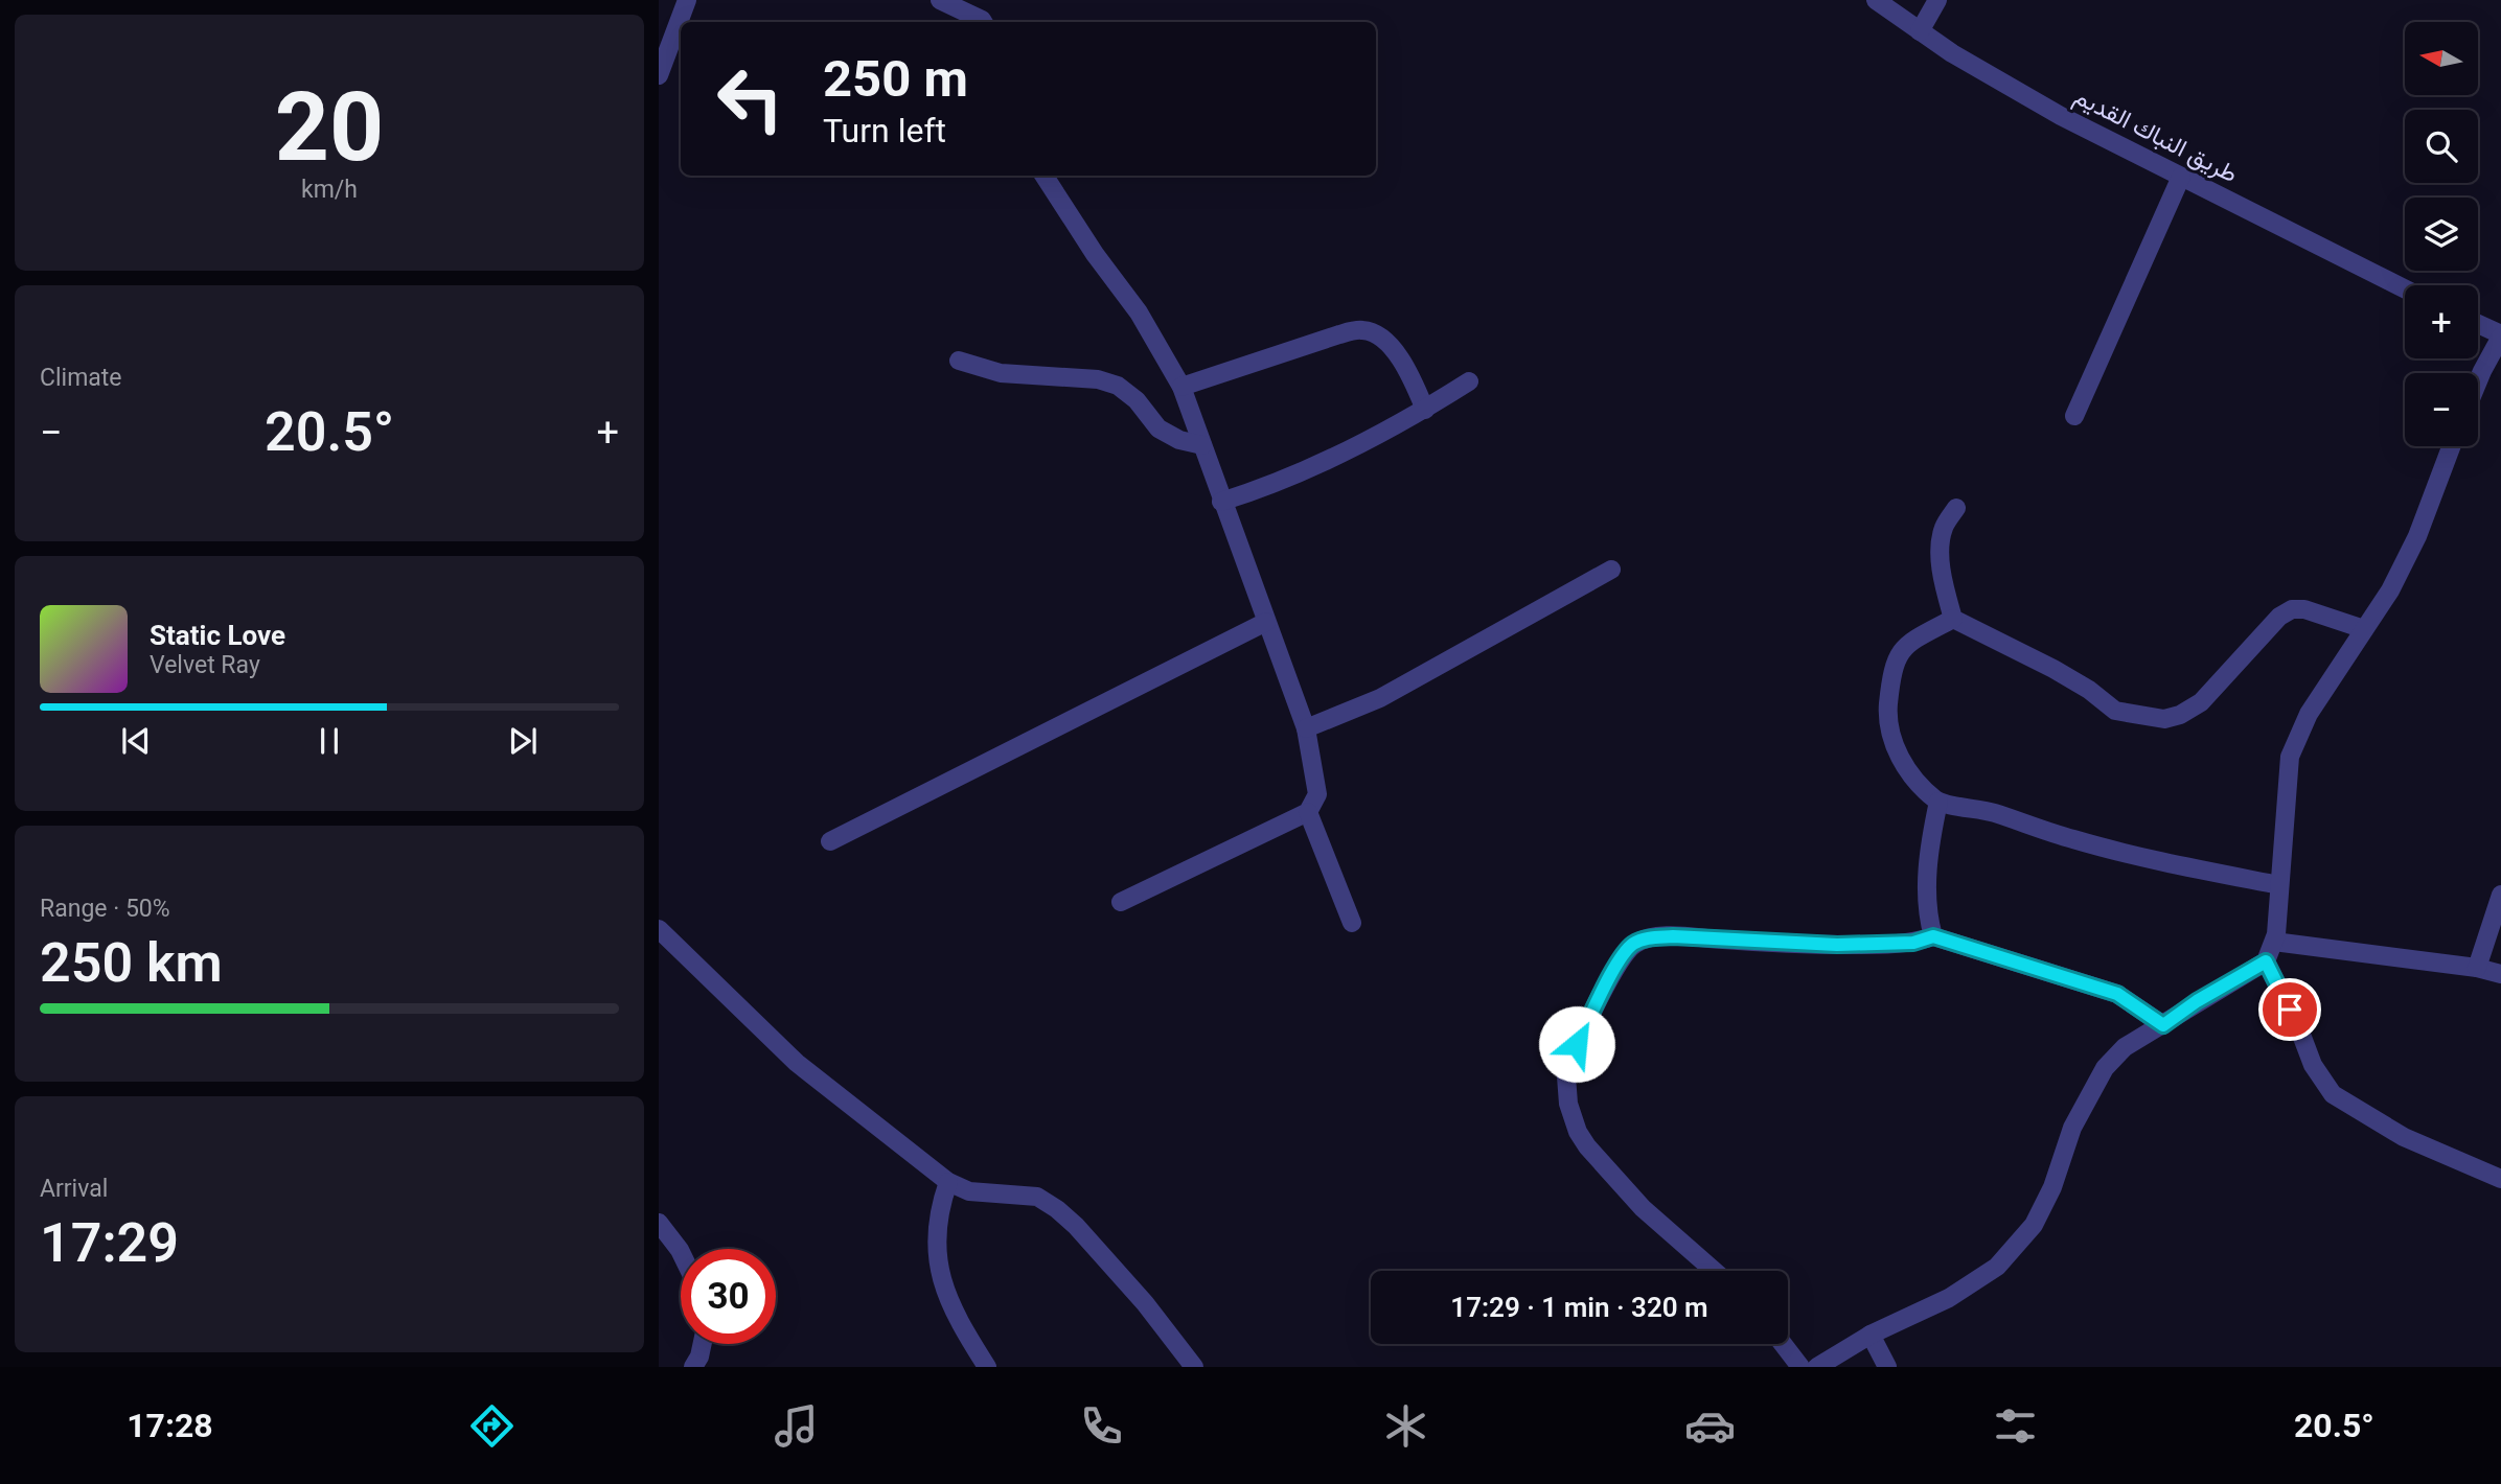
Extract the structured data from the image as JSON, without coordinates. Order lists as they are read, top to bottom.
{
  "streets": {
    "street": ["طريق النباك القديم"]
  },
  "north": "left",
  "page": {
    "tile": [
      ["20", "km/h"],
      "Climate",
      ["Range · 50%", "250 km"],
      ["Arrival", "17:29"]
    ],
    "map_buttons": ["+", "−"],
    "turn": ["250 m", "Turn left"],
    "heat": ["−", "20.5°", "+"],
    "song": ["Static Love", "Velvet Ray"],
    "limit": "30",
    "trip": "17:29 · 1 min · 320 m",
    "tabs": ["17:28", "20.5°"]
  }
}
